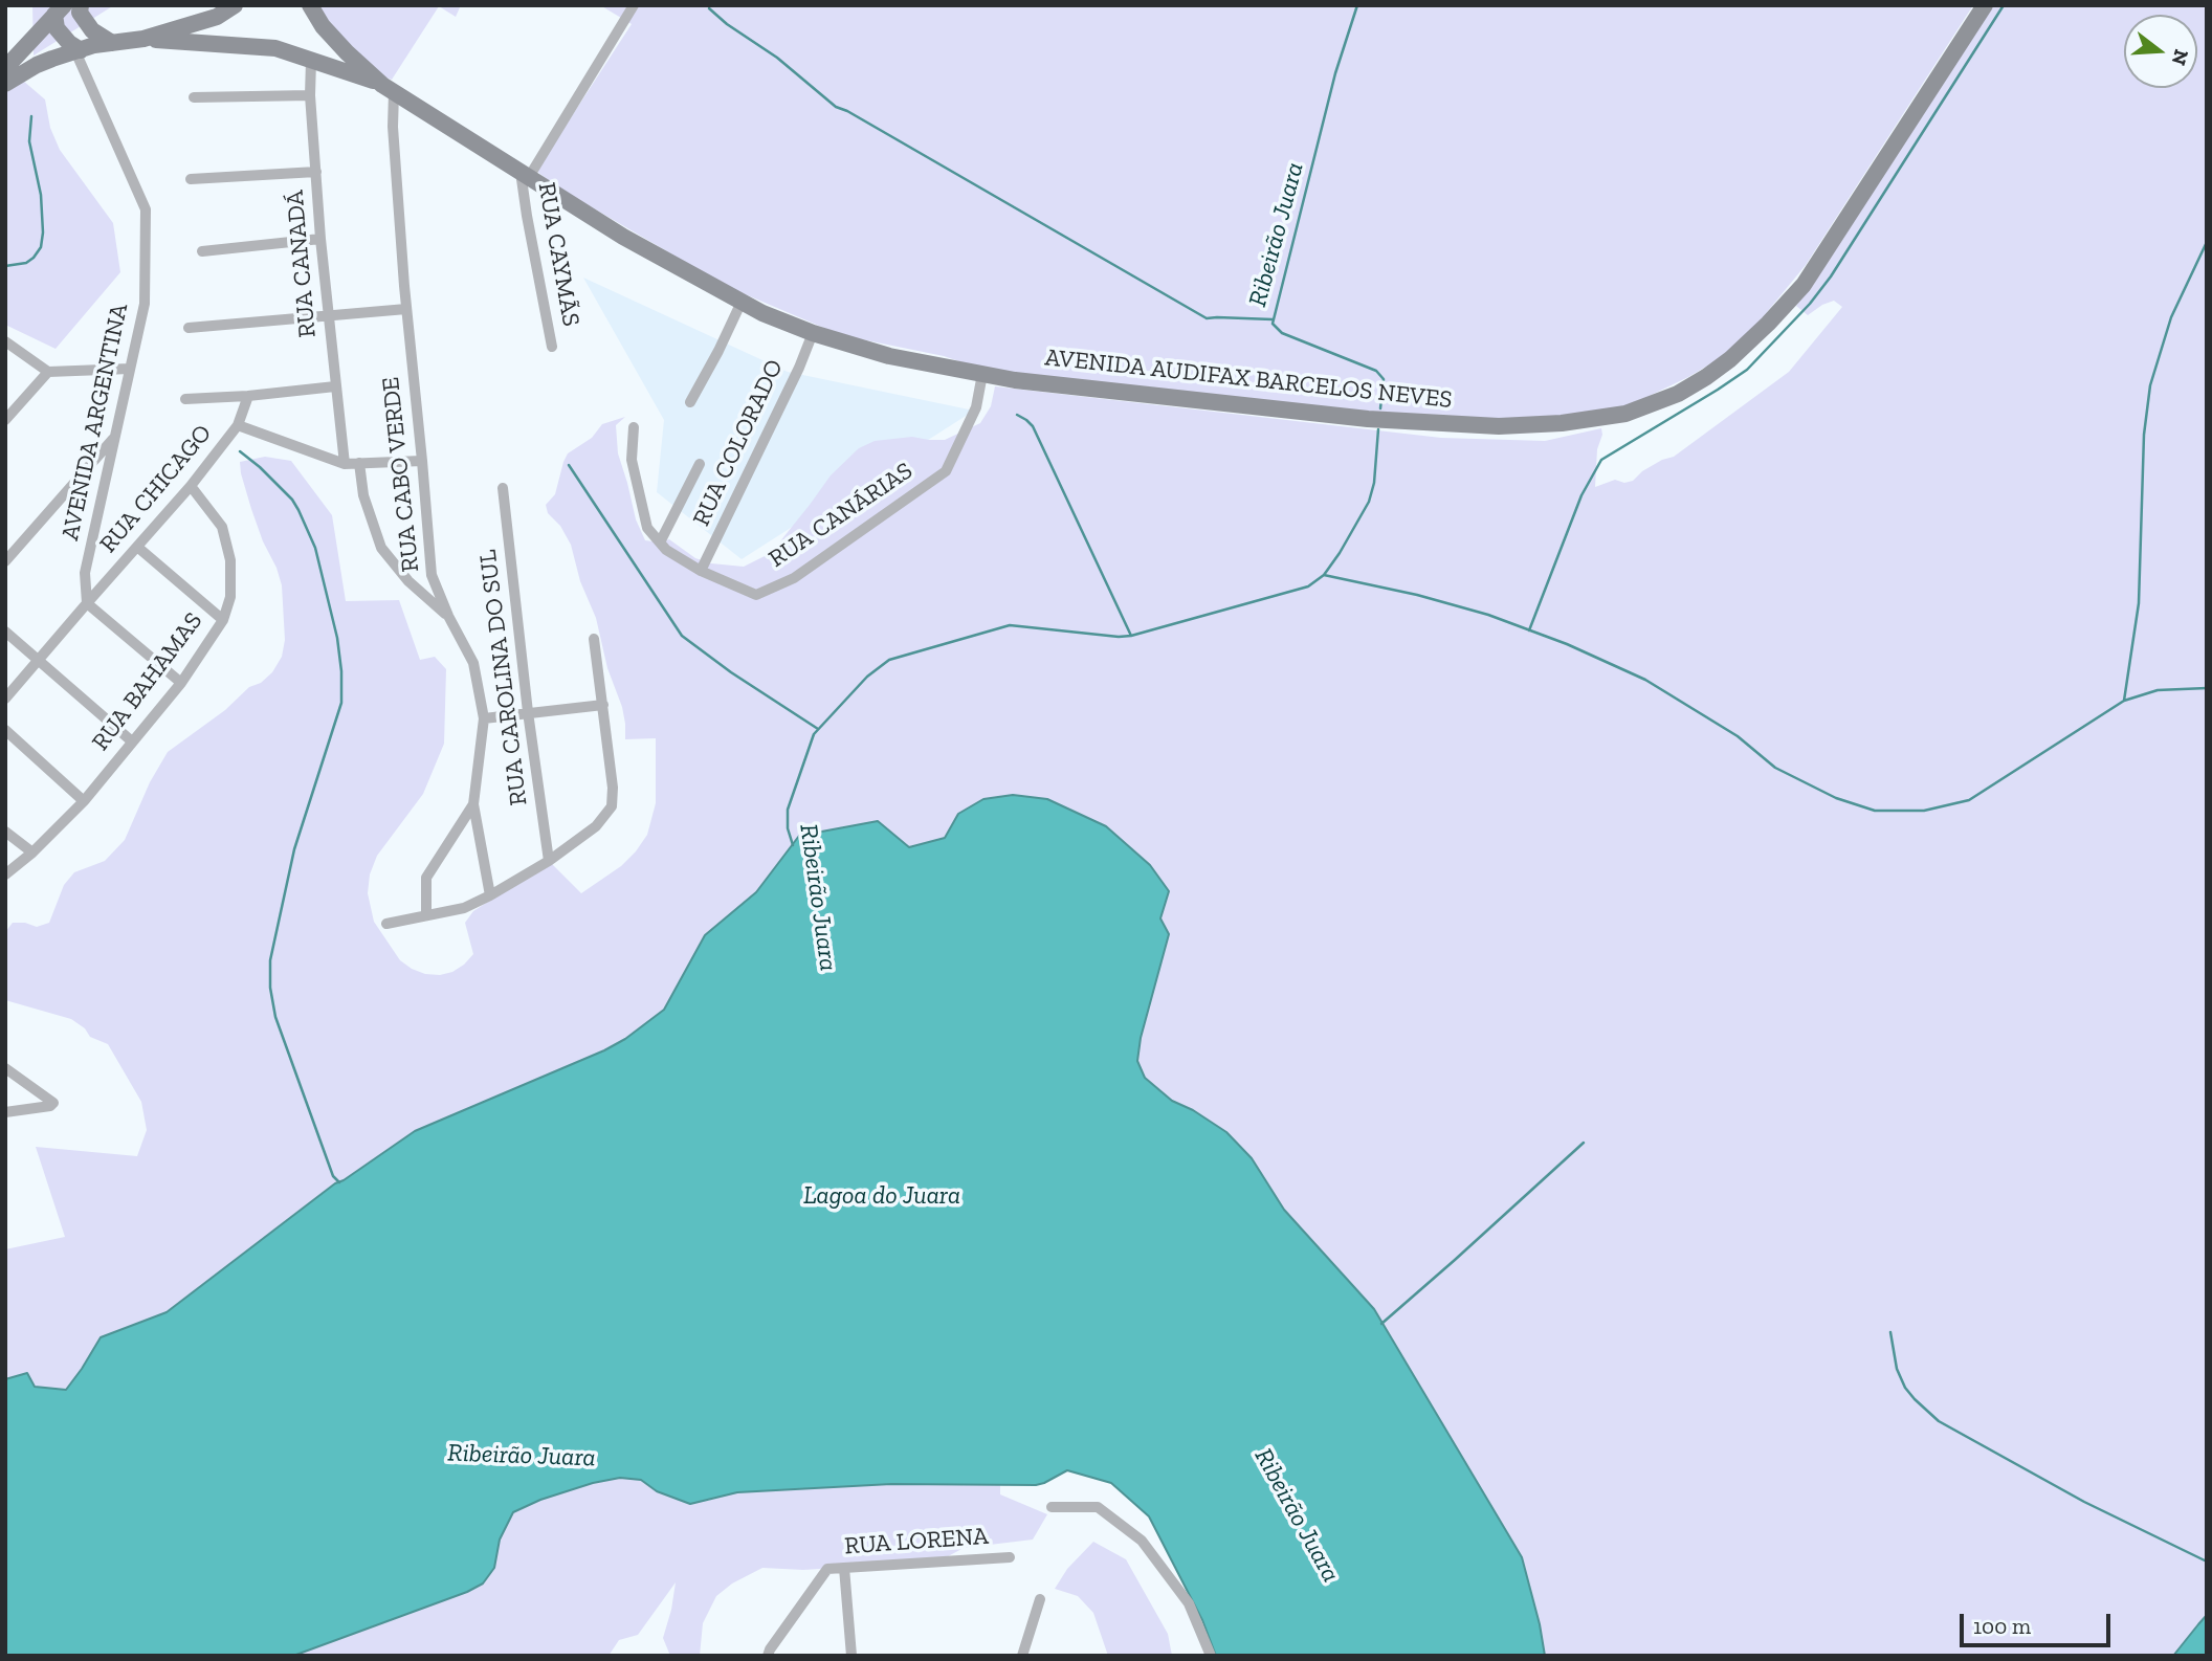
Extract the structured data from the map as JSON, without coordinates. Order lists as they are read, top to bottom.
{
  "streets": {
    "main road": ["AVENIDA AUDIFAX BARCELOS NEVES"],
    "street": [
      "RUA CAYMÃS",
      "RUA CANADÁ",
      "AVENIDA ARGENTINA",
      "RUA COLORADO",
      "RUA CABO VERDE",
      "RUA CHICAGO",
      "RUA CANÁRIAS",
      "RUA CAROLINA DO SUL",
      "RUA BAHAMAS",
      "RUA LORENA"
    ]
  },
  "crossings": [
    ["RUA CAYMÃS", "AVENIDA AUDIFAX BARCELOS NEVES"],
    ["RUA CANADÁ", "AVENIDA AUDIFAX BARCELOS NEVES"],
    ["RUA CANADÁ", "RUA CHICAGO"],
    ["AVENIDA AUDIFAX BARCELOS NEVES", "RUA COLORADO"],
    ["AVENIDA AUDIFAX BARCELOS NEVES", "RUA CABO VERDE"],
    ["AVENIDA AUDIFAX BARCELOS NEVES", "RUA CANÁRIAS"],
    ["AVENIDA ARGENTINA", "RUA CHICAGO"],
    ["RUA COLORADO", "RUA CANÁRIAS"],
    ["RUA CHICAGO", "RUA BAHAMAS"]
  ],
  "water": ["Ribeirão Juara", "Lagoa do Juara"],
  "scale_bar": "100 m",
  "north": "right"
}
